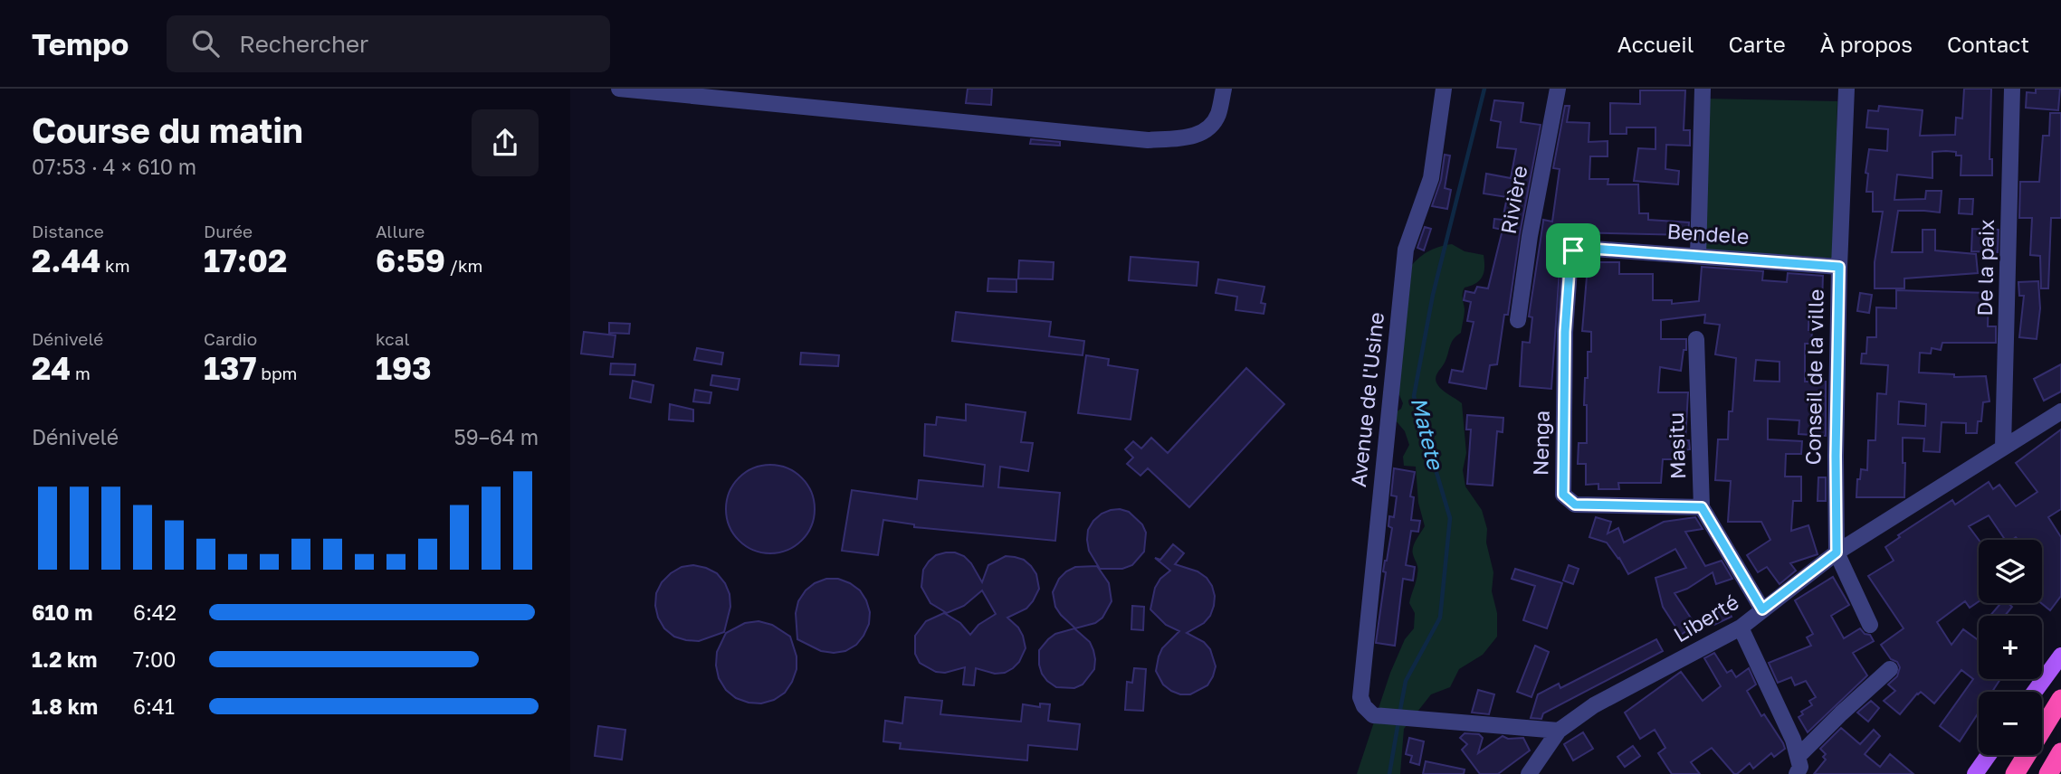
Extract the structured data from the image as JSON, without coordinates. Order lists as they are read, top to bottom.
{
  "streets": {
    "street": [
      "Rivière",
      "Bendele",
      "De la paix",
      "Conseil de la ville",
      "Avenue de l'Usine",
      "Nenga",
      "Masitu",
      "Liberté"
    ]
  },
  "crossings": [
    ["Bendele", "Conseil de la ville"],
    ["Bendele", "Nenga"],
    ["De la paix", "Liberté"],
    ["Conseil de la ville", "Liberté"],
    ["Avenue de l'Usine", "Liberté"],
    ["Nenga", "Masitu"],
    ["Masitu", "Liberté"]
  ],
  "water": ["Matete"],
  "page": {
    "header": "Tempo",
    "search": "Rechercher",
    "nav": [
      "Accueil",
      "Carte",
      "À propos",
      "Contact"
    ],
    "heading": ["Course du matin", "07:53 · 4 × 610 m"],
    "stats": [
      ["Distance", "2.44 km"],
      ["Durée", "17:02"],
      ["Allure", "6:59 /km"],
      ["Dénivelé", "24 m"],
      ["Cardio", "137 bpm"],
      ["kcal", "193"]
    ],
    "chart": ["Dénivelé", "59–64 m"],
    "map_buttons": ["+", "−"],
    "list": [
      {
        "name": "610 m",
        "note": "6:42"
      },
      {
        "name": "1.2 km",
        "note": "7:00"
      },
      {
        "name": "1.8 km",
        "note": "6:41"
      }
    ]
  }
}
